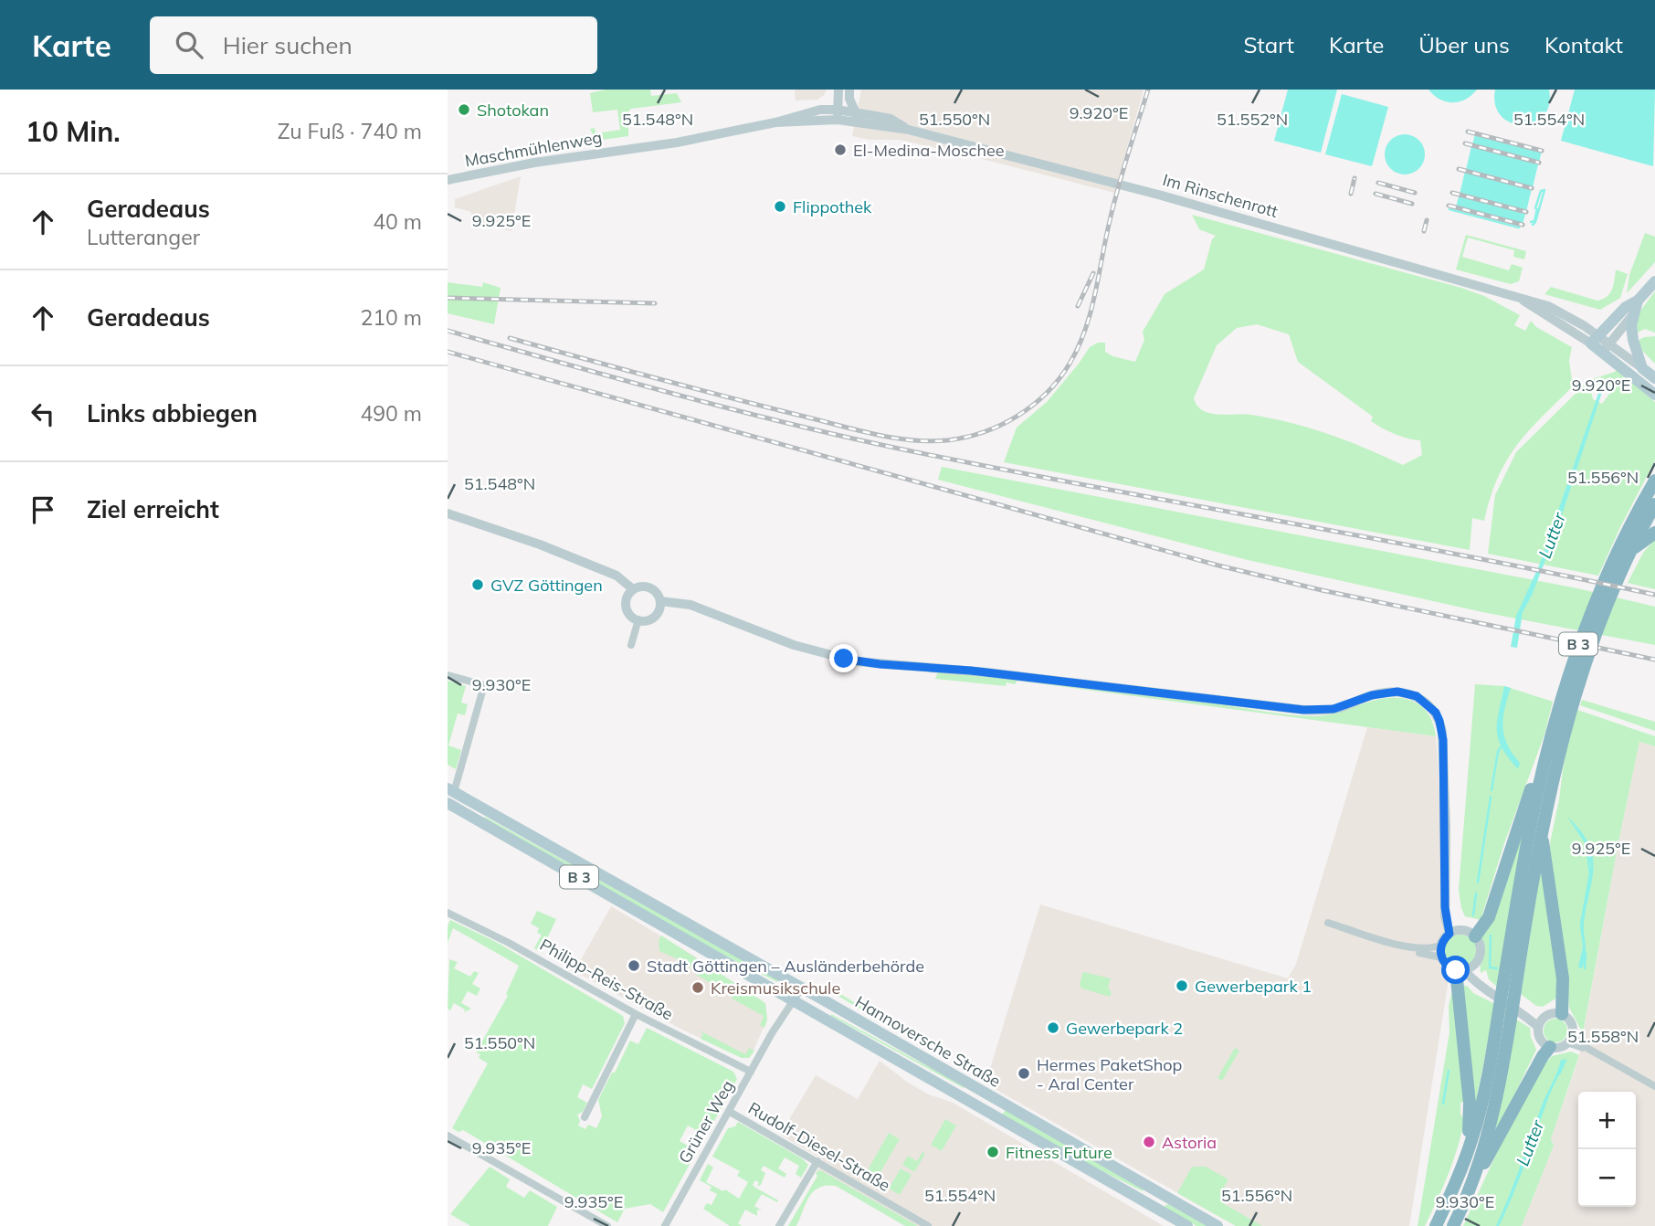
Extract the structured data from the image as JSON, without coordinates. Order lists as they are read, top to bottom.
{
  "streets": {
    "highway": ["B 3"],
    "main road": ["Hannoversche Straße"],
    "street": [
      "Maschmühlenweg",
      "Im Rinschenrott",
      "Philipp-Reis-Straße",
      "Grüner Weg",
      "Rudolf-Diesel-Straße"
    ]
  },
  "crossings": [
    ["Maschmühlenweg", "Im Rinschenrott"],
    ["Philipp-Reis-Straße", "Grüner Weg"],
    ["Hannoversche Straße", "Grüner Weg"],
    ["Grüner Weg", "Rudolf-Diesel-Straße"]
  ],
  "water": ["Lutter"],
  "places": [
    "Shotokan",
    "El-Medina-Moschee",
    "Flippothek",
    "GVZ Göttingen",
    "Stadt Göttingen – Ausländerbehörde",
    "Gewerbepark 1",
    "Kreismusikschule",
    "Gewerbepark 2",
    "Hermes PaketShop - Aral Center",
    "Astoria",
    "Fitness Future"
  ],
  "page": {
    "header": "Karte",
    "search": "Hier suchen",
    "nav": [
      "Start",
      "Karte",
      "Über uns",
      "Kontakt"
    ],
    "heading": ["10 Min.", "Zu Fuß · 740 m"],
    "list": [
      ["Geradeaus", "Lutteranger", "40 m"],
      ["Geradeaus", "210 m"],
      ["Links abbiegen", "490 m"],
      "Ziel erreicht"
    ],
    "map_buttons": ["+", "−"]
  },
  "coordinates": [
    "9.920°E",
    "51.548°N",
    "51.550°N",
    "51.552°N",
    "51.554°N",
    "9.925°E",
    "51.556°N",
    "9.930°E",
    "51.558°N",
    "9.935°E"
  ]
}
